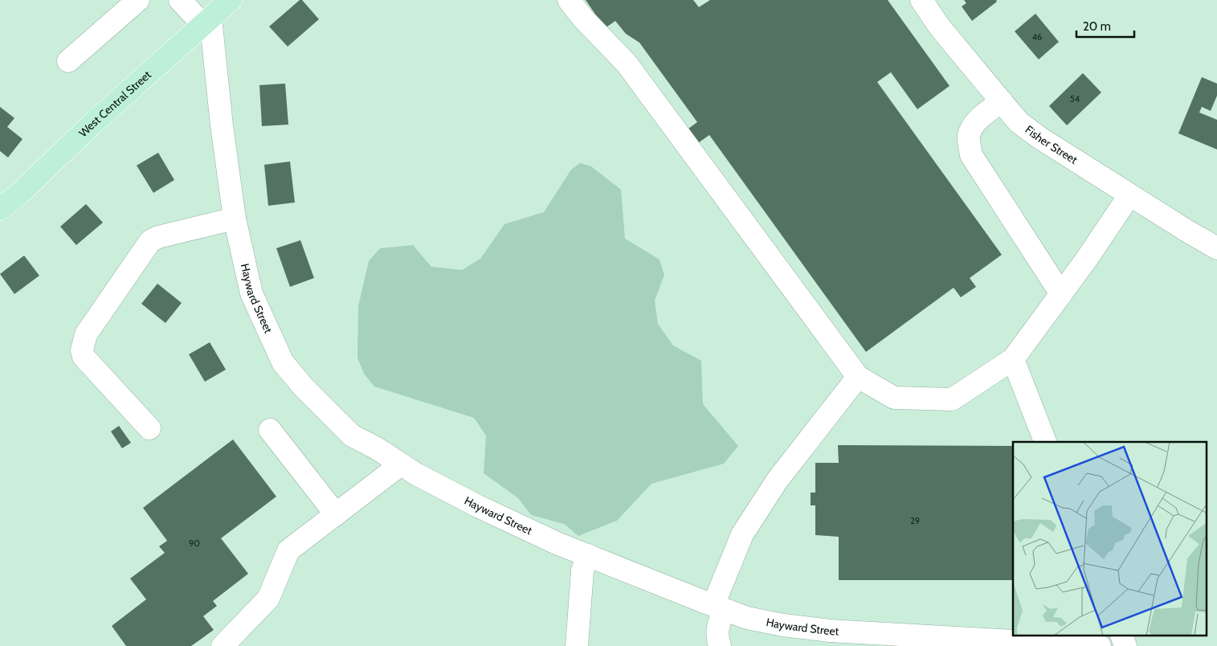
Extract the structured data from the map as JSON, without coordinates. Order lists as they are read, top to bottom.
{
  "streets": {
    "main road": ["West Central Street"],
    "street": ["Fisher Street", "Hayward Street"]
  },
  "crossings": [
    ["West Central Street", "Hayward Street"]
  ],
  "house_numbers": [
    "46",
    "54",
    "29",
    "90"
  ],
  "scale_bar": "20 m"
}
